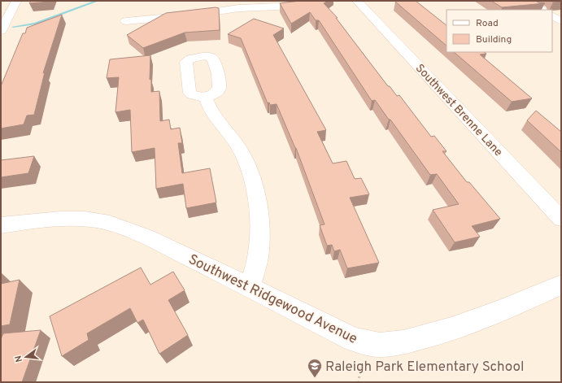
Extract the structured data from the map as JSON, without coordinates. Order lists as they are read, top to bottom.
{
  "streets": {
    "street": ["Southwest Brenne Lane", "Southwest Ridgewood Avenue"]
  },
  "places": {
    "school or university": ["Raleigh Park Elementary School"]
  },
  "legend": ["Road", "Building"],
  "north": "left"
}
